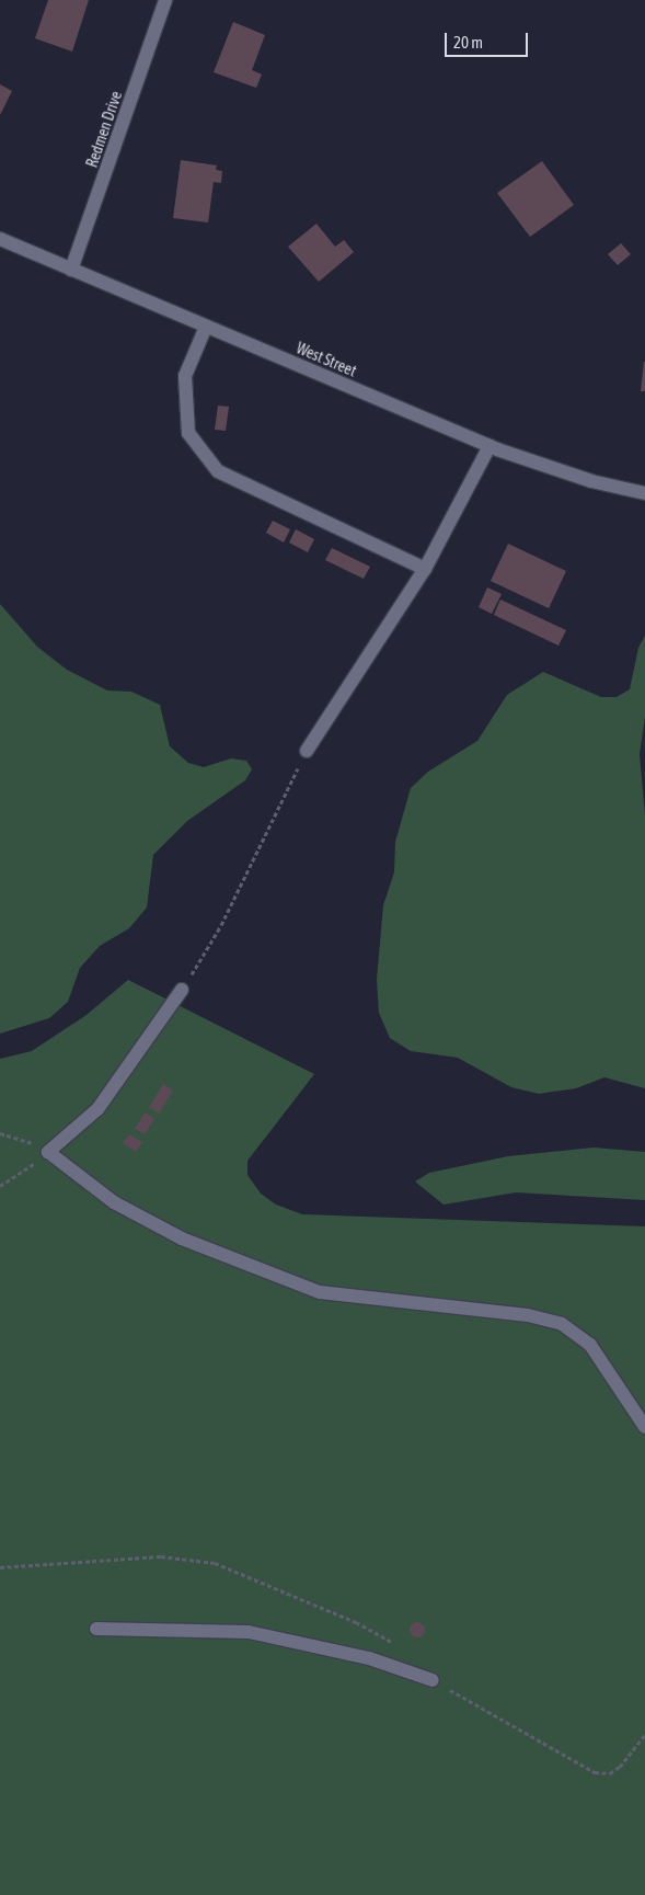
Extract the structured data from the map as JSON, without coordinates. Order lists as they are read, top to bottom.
{
  "streets": {
    "street": ["Redmen Drive", "West Street"]
  },
  "crossings": [
    ["Redmen Drive", "West Street"]
  ],
  "scale_bar": "20 m"
}
